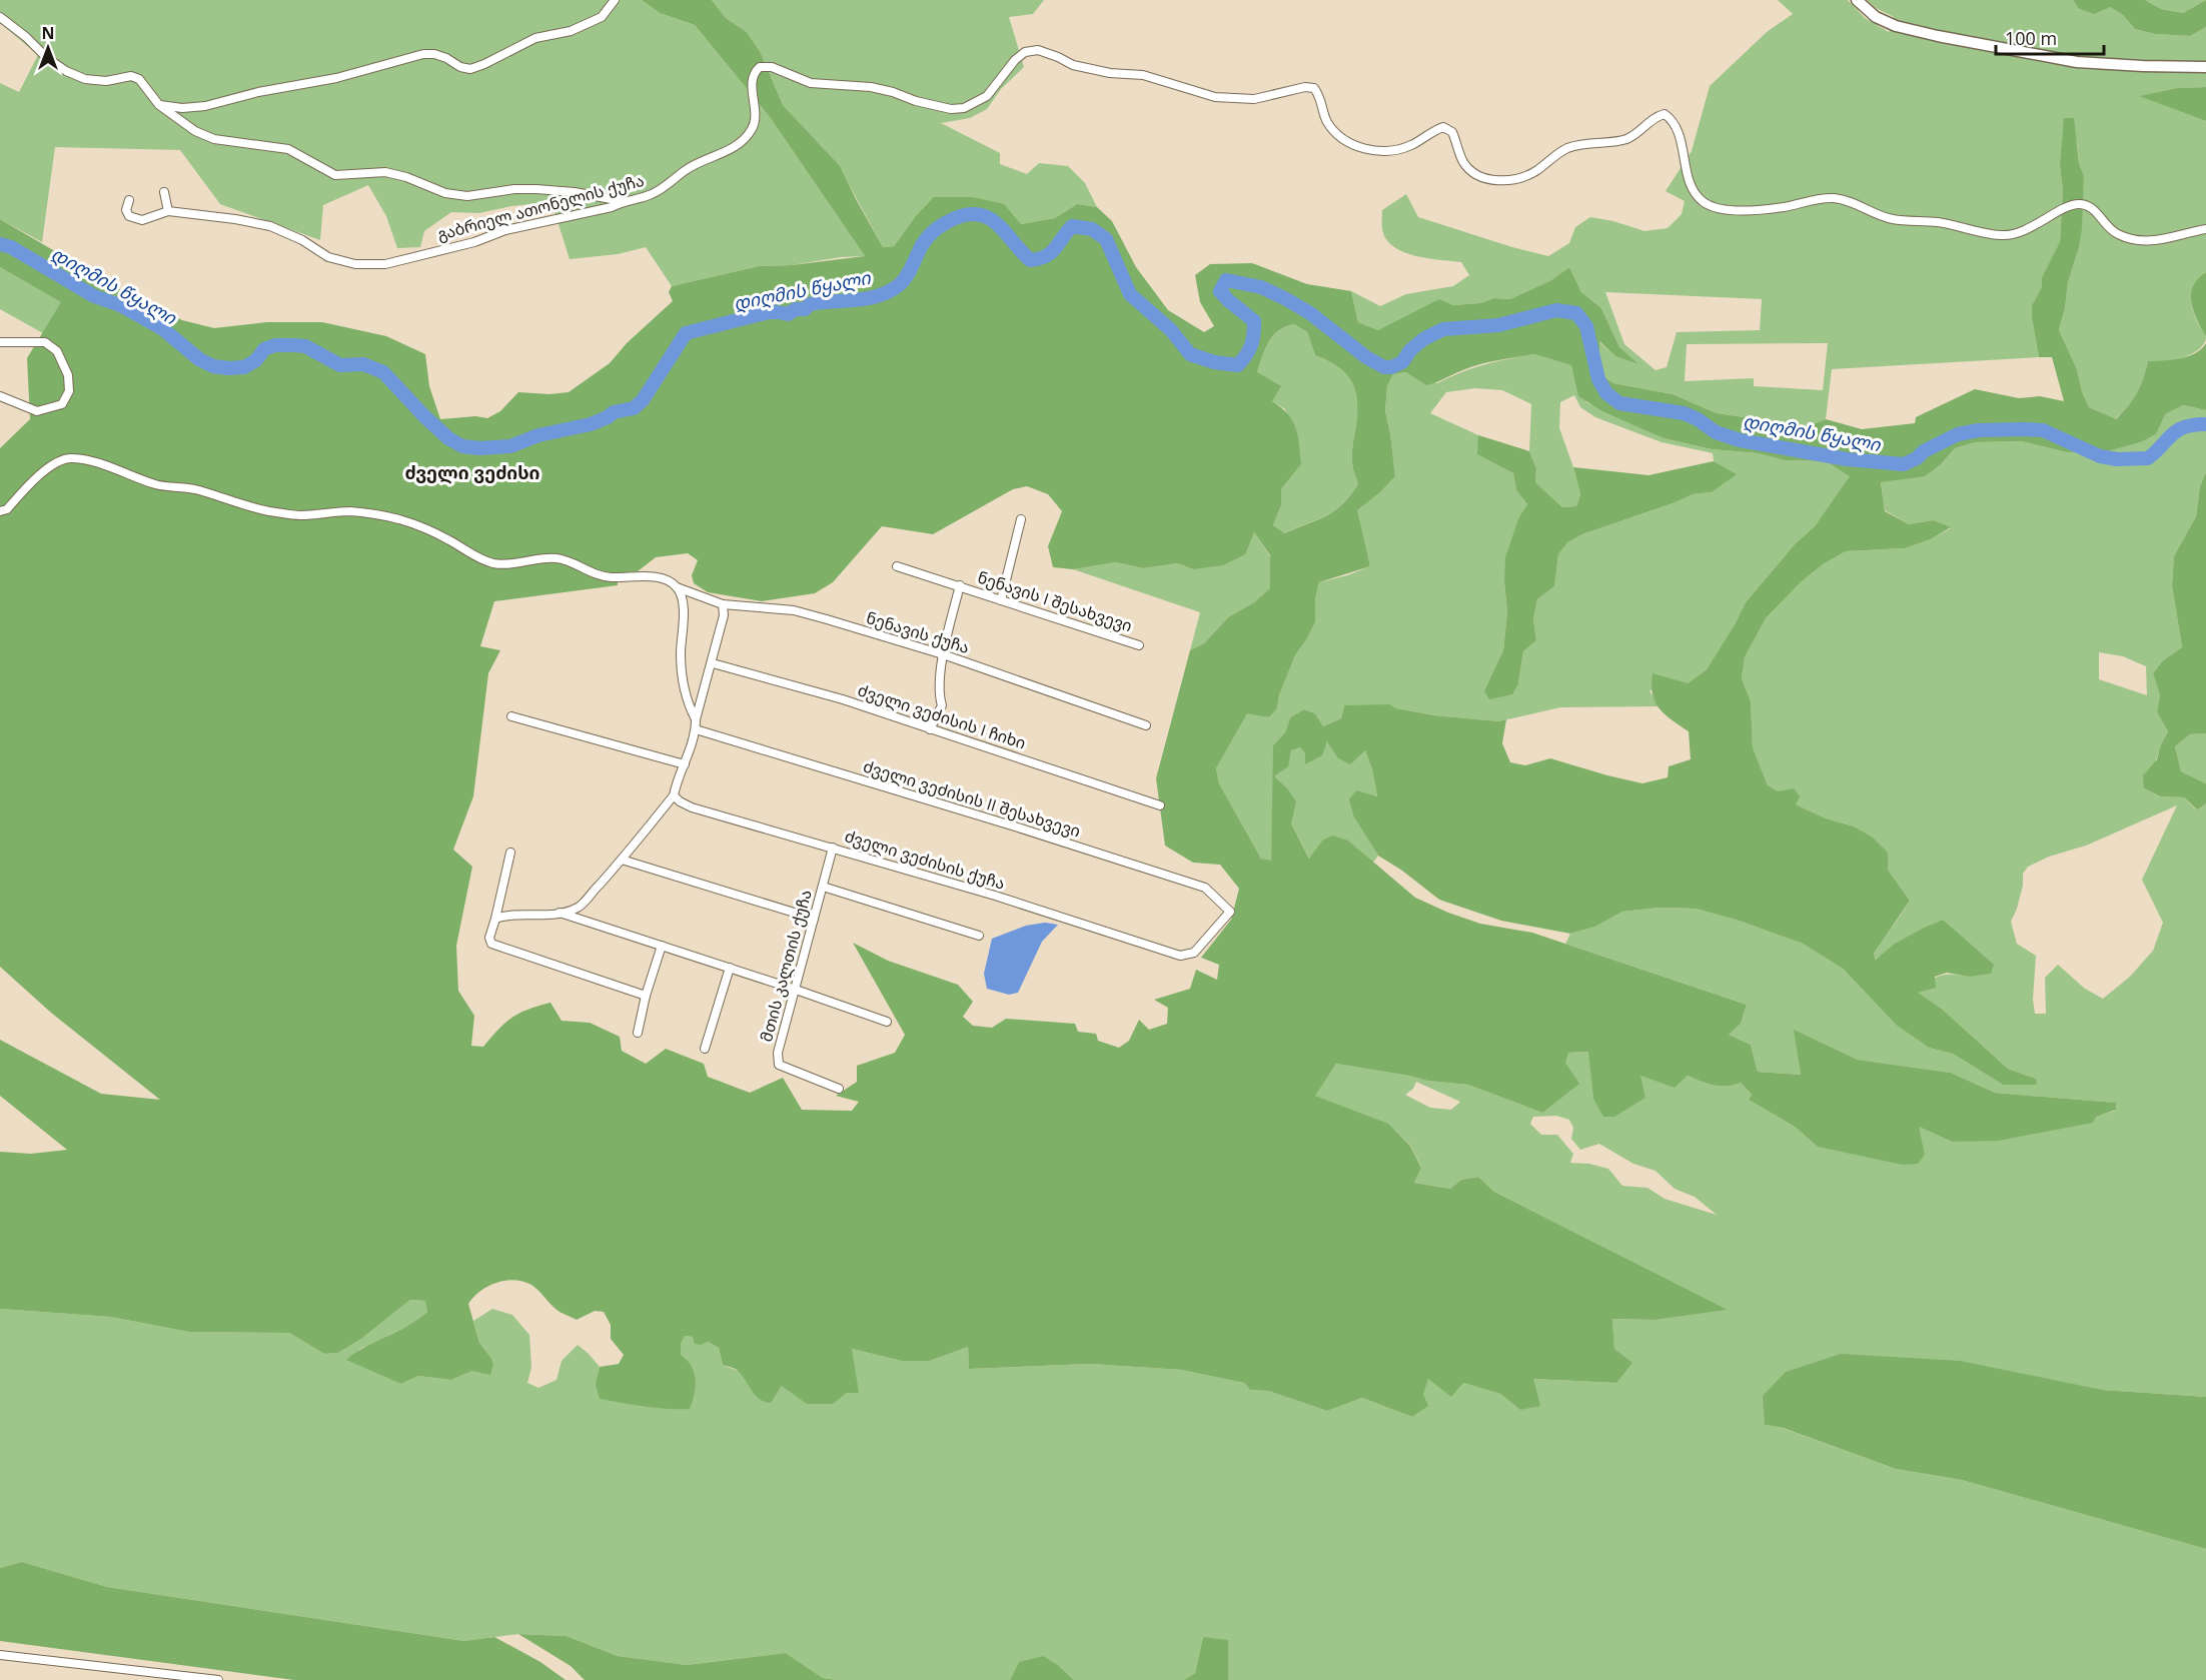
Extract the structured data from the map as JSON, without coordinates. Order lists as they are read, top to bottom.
{
  "streets": {
    "street": [
      "გაბრიელ ათონელის ქუჩა",
      "ნენავის I შესახვევი",
      "ნენავის ქუჩა",
      "ძველი ვეძისის I ჩიხი",
      "ძველი ვეძისის II შესახვევი",
      "ძველი ვეძისის ქუჩა",
      "მთის კალთის ქუჩა"
    ]
  },
  "crossings": [
    ["ნენავის I შესახვევი", "ნენავის ქუჩა"],
    ["ნენავის I შესახვევი", "ძველი ვეძისის I ჩიხი"],
    ["ძველი ვეძისის II შესახვევი", "ძველი ვეძისის ქუჩა"],
    ["ძველი ვეძისის ქუჩა", "მთის კალთის ქუჩა"]
  ],
  "districts": ["ძველი ვეძისი"],
  "water": ["დიღმის წყალი"],
  "scale_bar": "100 m",
  "north": "top"
}
